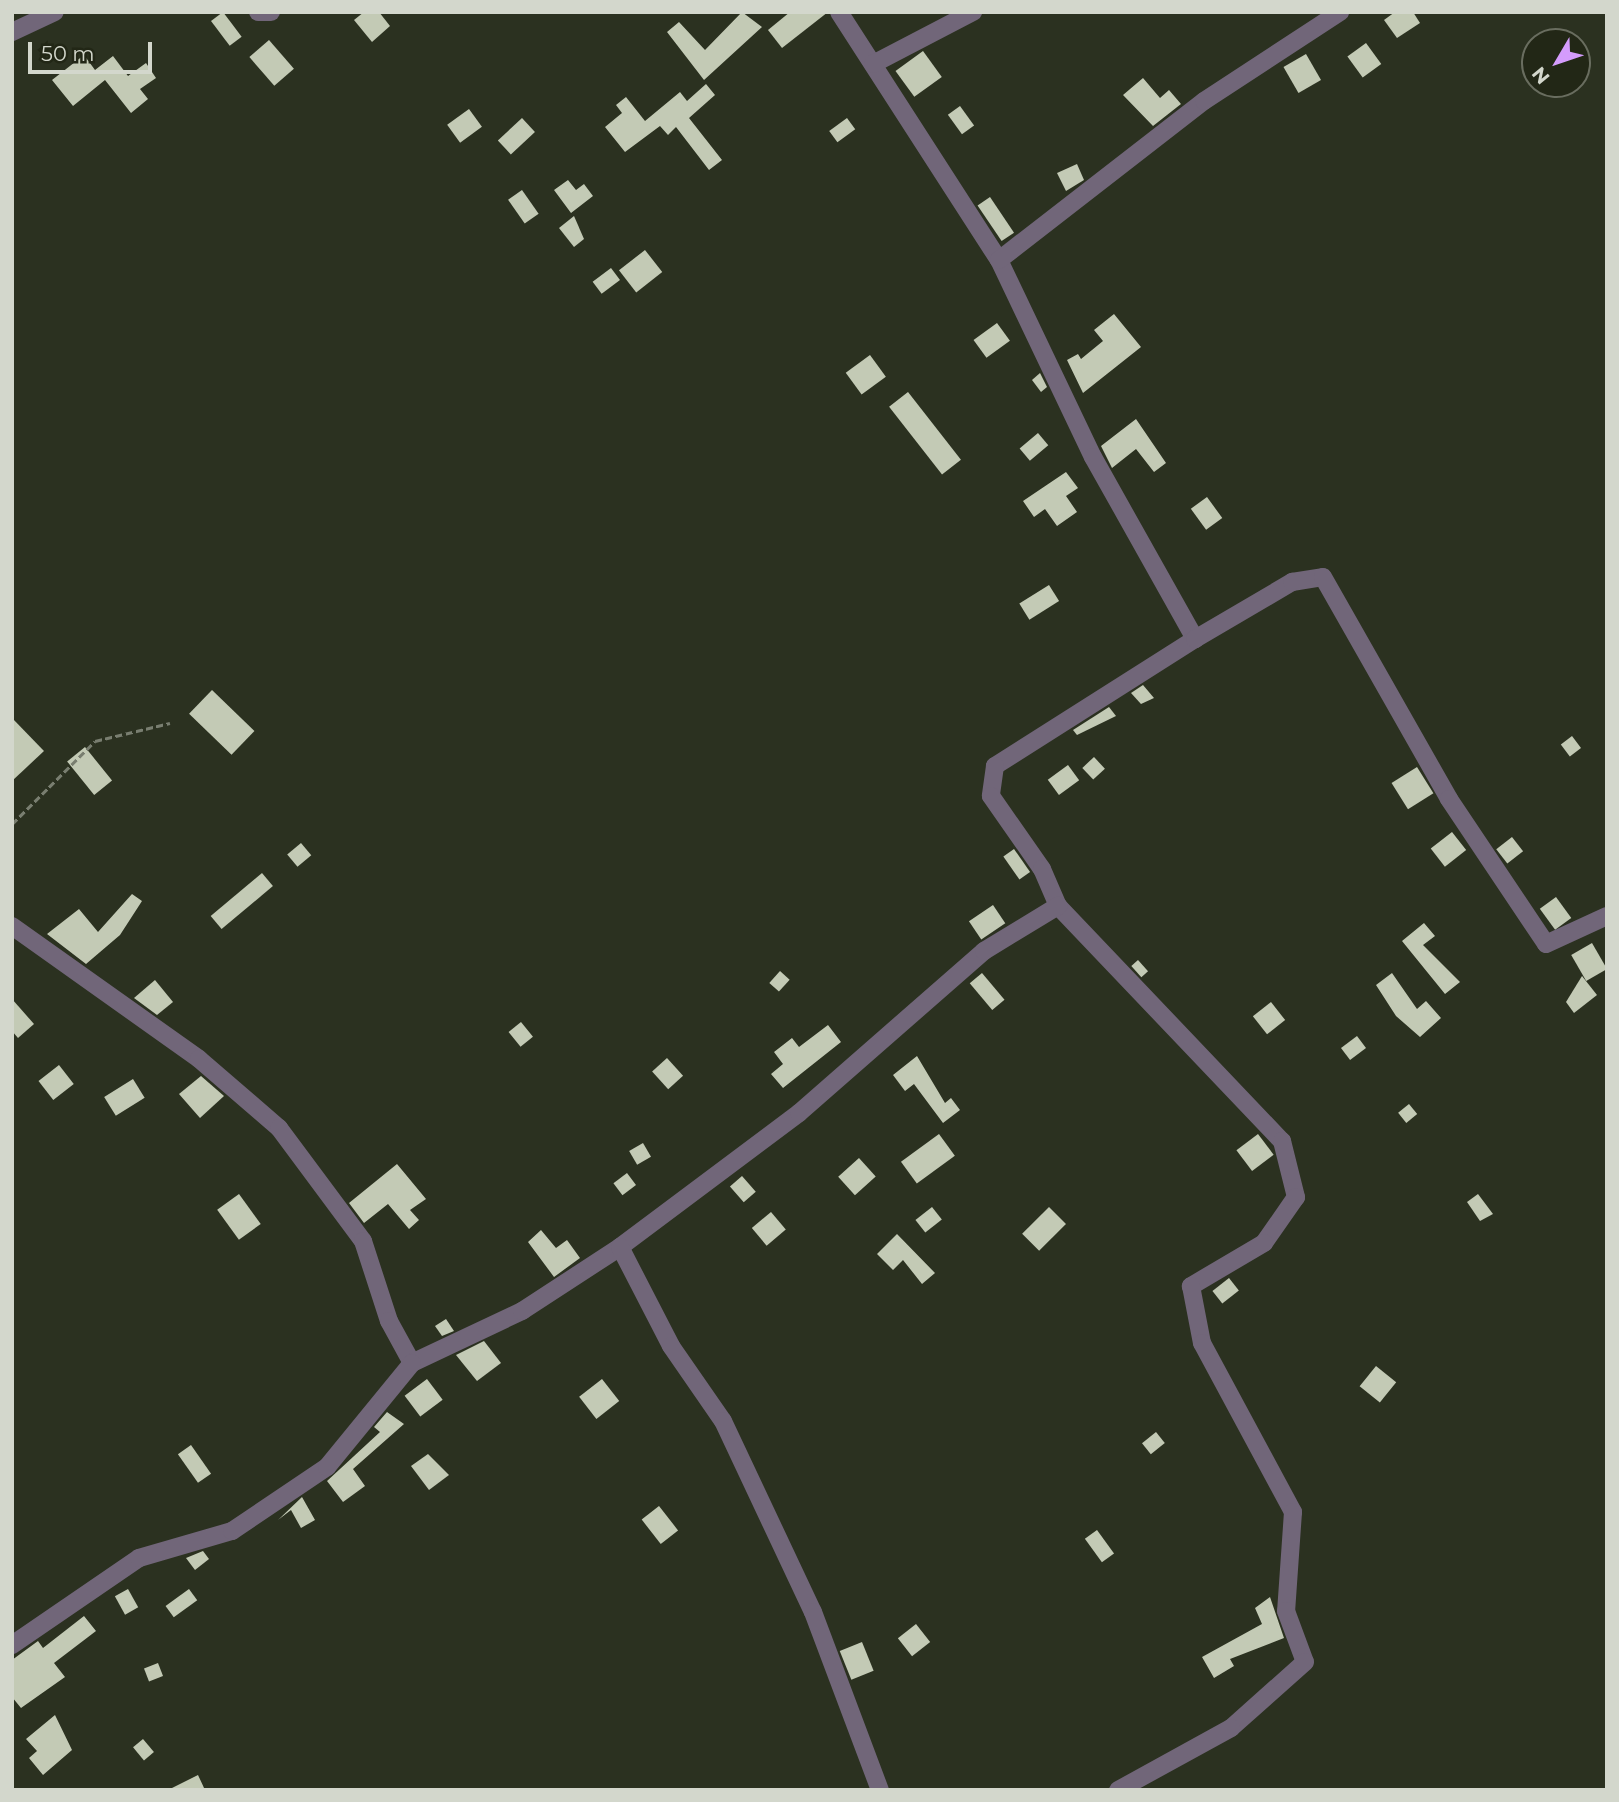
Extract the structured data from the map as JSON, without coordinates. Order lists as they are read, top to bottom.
{
  "scale_bar": "50 m",
  "north": "bottom left"
}
